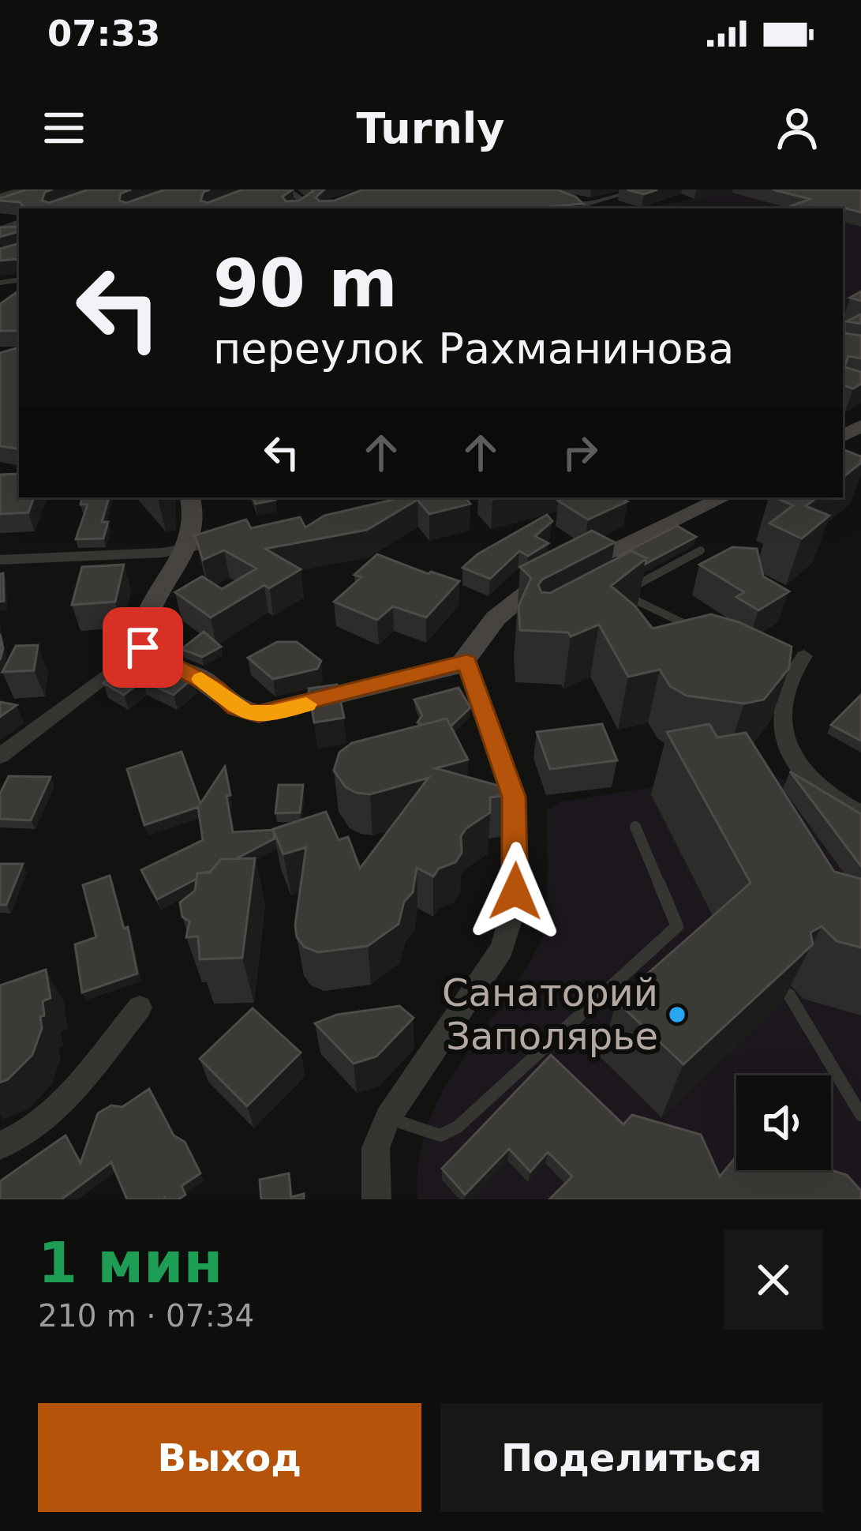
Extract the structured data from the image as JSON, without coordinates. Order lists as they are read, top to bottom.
{
  "places": ["Санаторий Заполярье"],
  "page": {
    "status": "07:33",
    "header": "Turnly",
    "turn": ["90 m", "переулок Рахманинова"],
    "heading": ["1 мин", "210 m · 07:34"],
    "buttons": ["Выход", "Поделиться"]
  }
}
